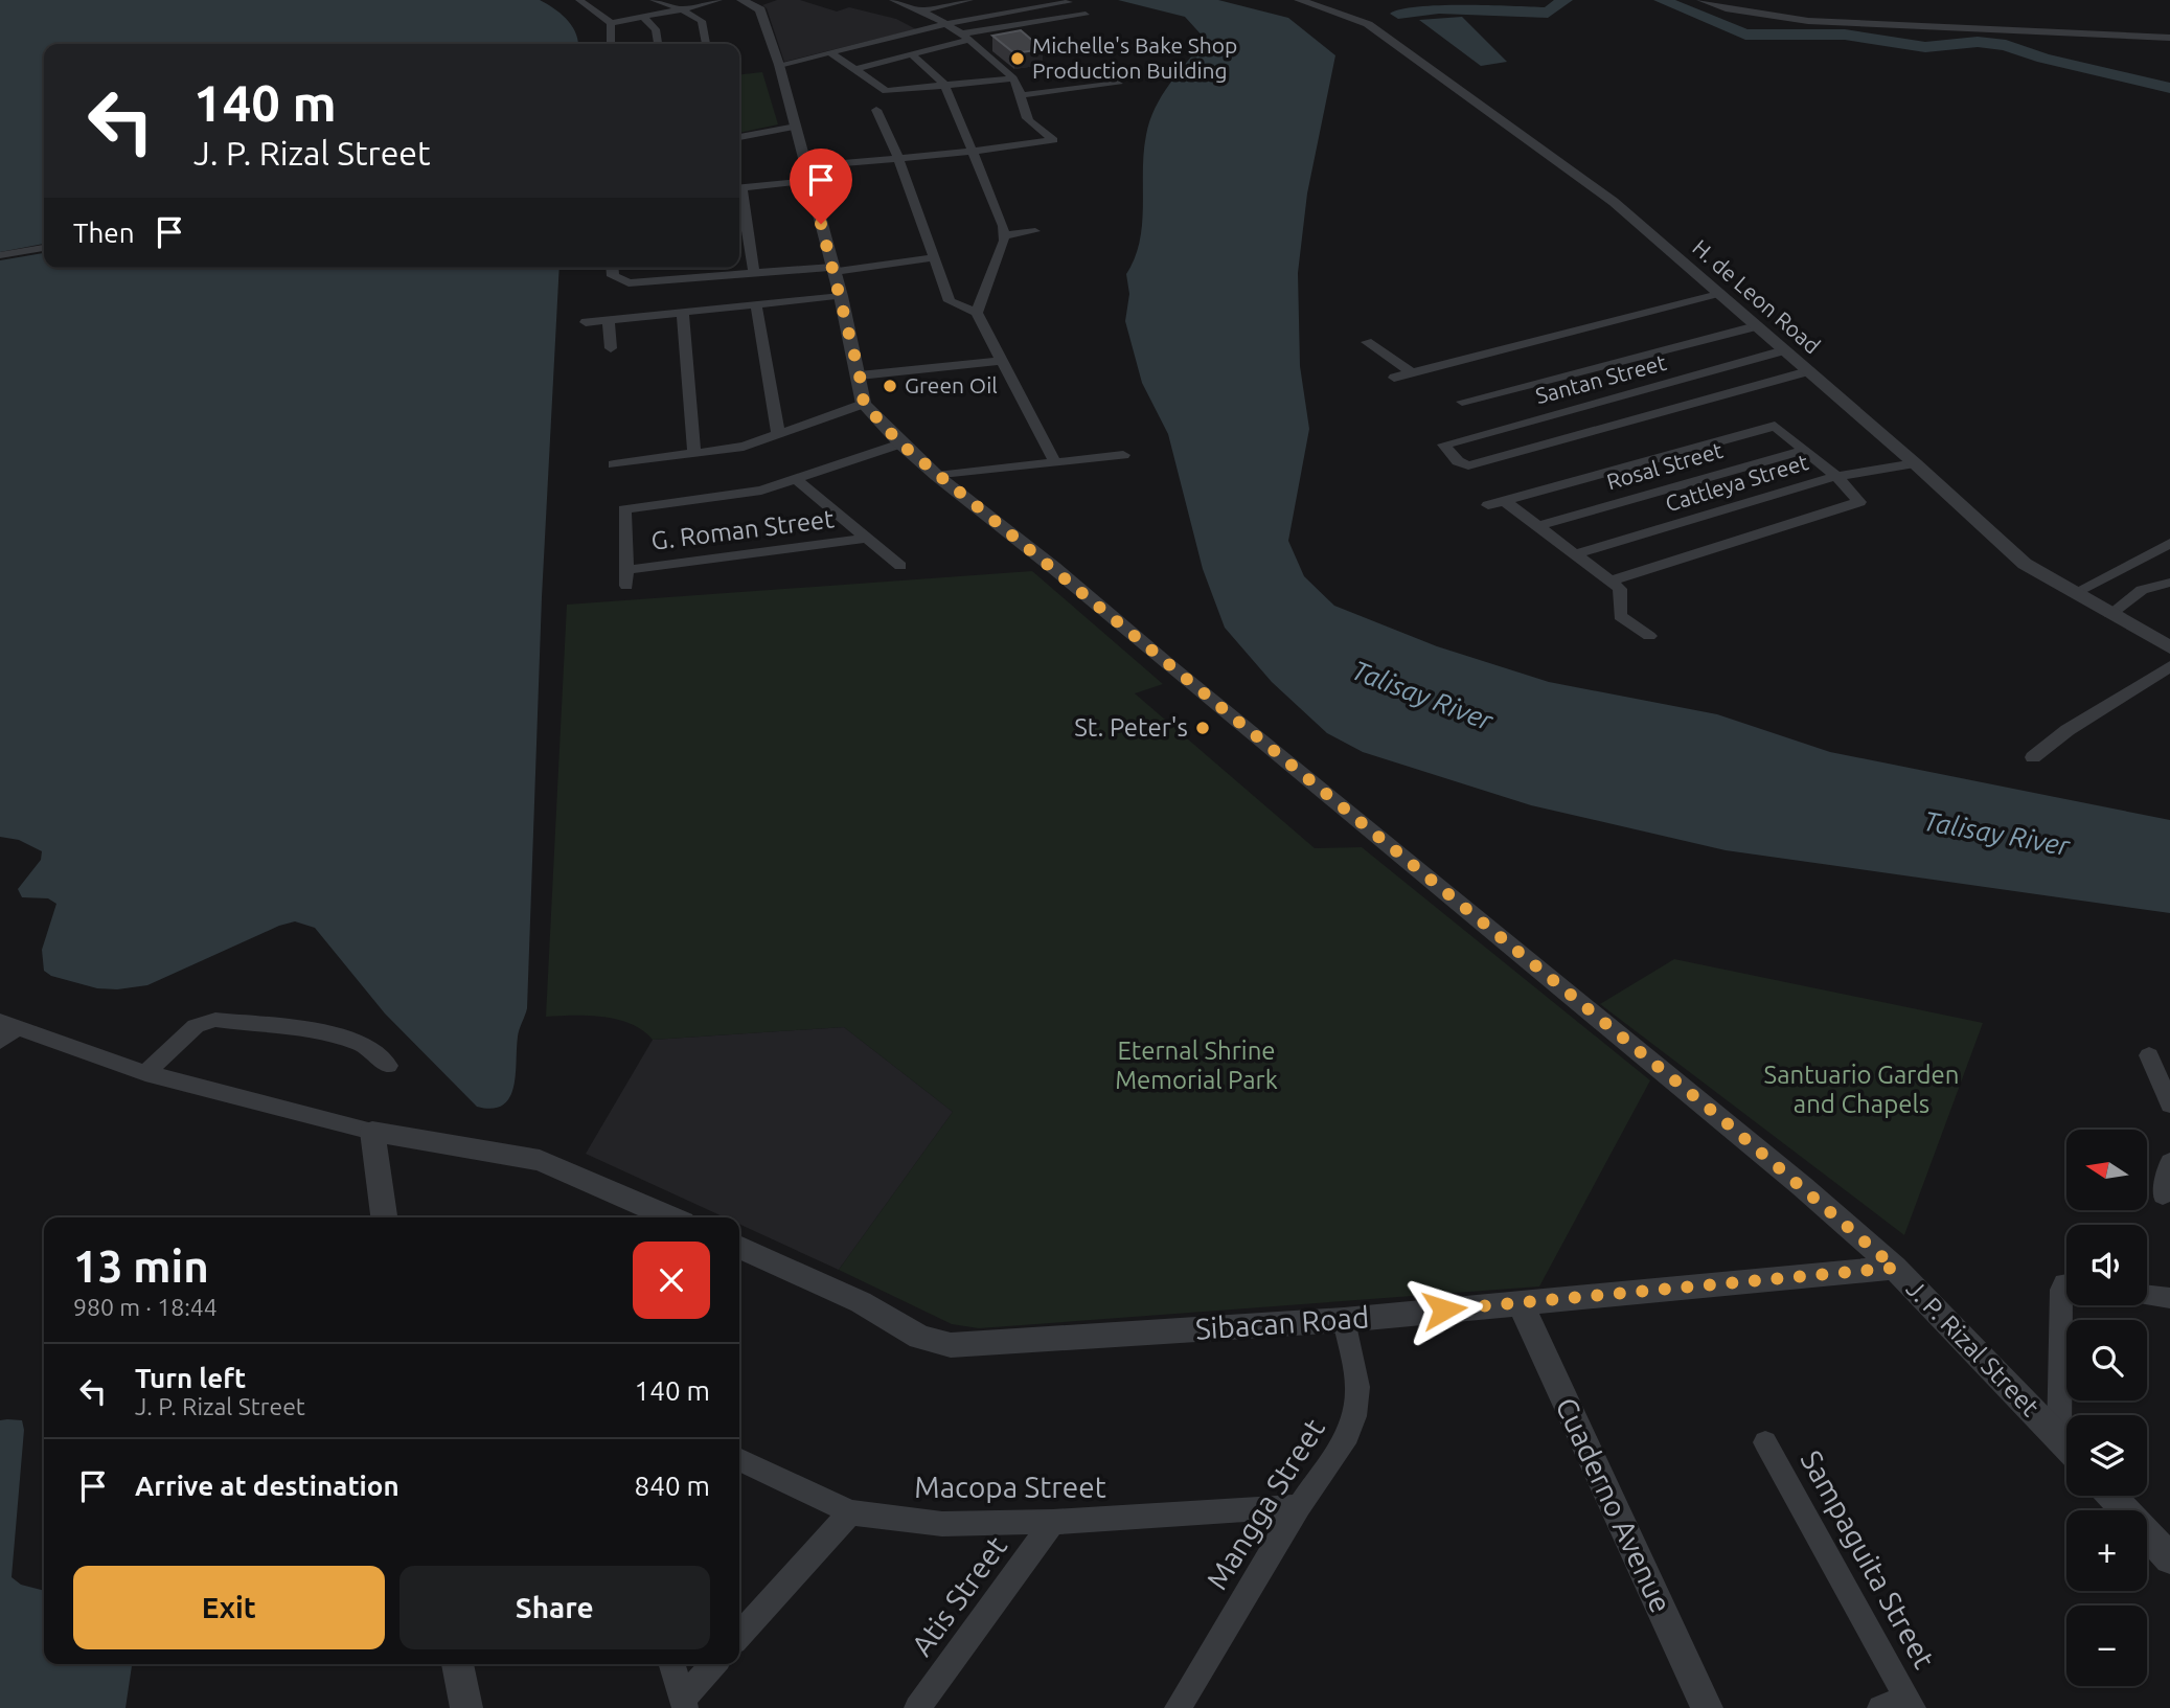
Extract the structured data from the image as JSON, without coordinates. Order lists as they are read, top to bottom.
{
  "streets": {
    "street": [
      "H. de Leon Road",
      "Santan Street",
      "Rosal Street",
      "Cattleya Street",
      "G. Roman Street",
      "Sibacan Road",
      "J. P. Rizal Street",
      "Macopa Street",
      "Mangga Street",
      "Cuaderno Avenue",
      "Sampaguita Street",
      "Atis Street"
    ]
  },
  "crossings": [
    ["H. de Leon Road", "Santan Street"],
    ["H. de Leon Road", "Cattleya Street"],
    ["Sibacan Road", "J. P. Rizal Street"],
    ["Sibacan Road", "Mangga Street"],
    ["Sibacan Road", "Cuaderno Avenue"],
    ["Macopa Street", "Mangga Street"],
    ["Macopa Street", "Atis Street"]
  ],
  "water": ["Talisay River"],
  "parks": ["Eternal Shrine Memorial Park", "Santuario Garden and Chapels"],
  "places": ["Michelle's Bake Shop Production Building", "Green Oil", "St. Peter's"],
  "north": "left",
  "page": {
    "turn": ["140 m", "J. P. Rizal Street"],
    "then": "Then",
    "map_buttons": ["+", "−"],
    "heading": ["13 min", "980 m · 18:44"],
    "list": [
      {
        "name": "Turn left",
        "note": "J. P. Rizal Street",
        "value": "140 m"
      },
      {
        "name": "Arrive at destination",
        "value": "840 m"
      }
    ],
    "buttons": ["Exit", "Share"]
  }
}
